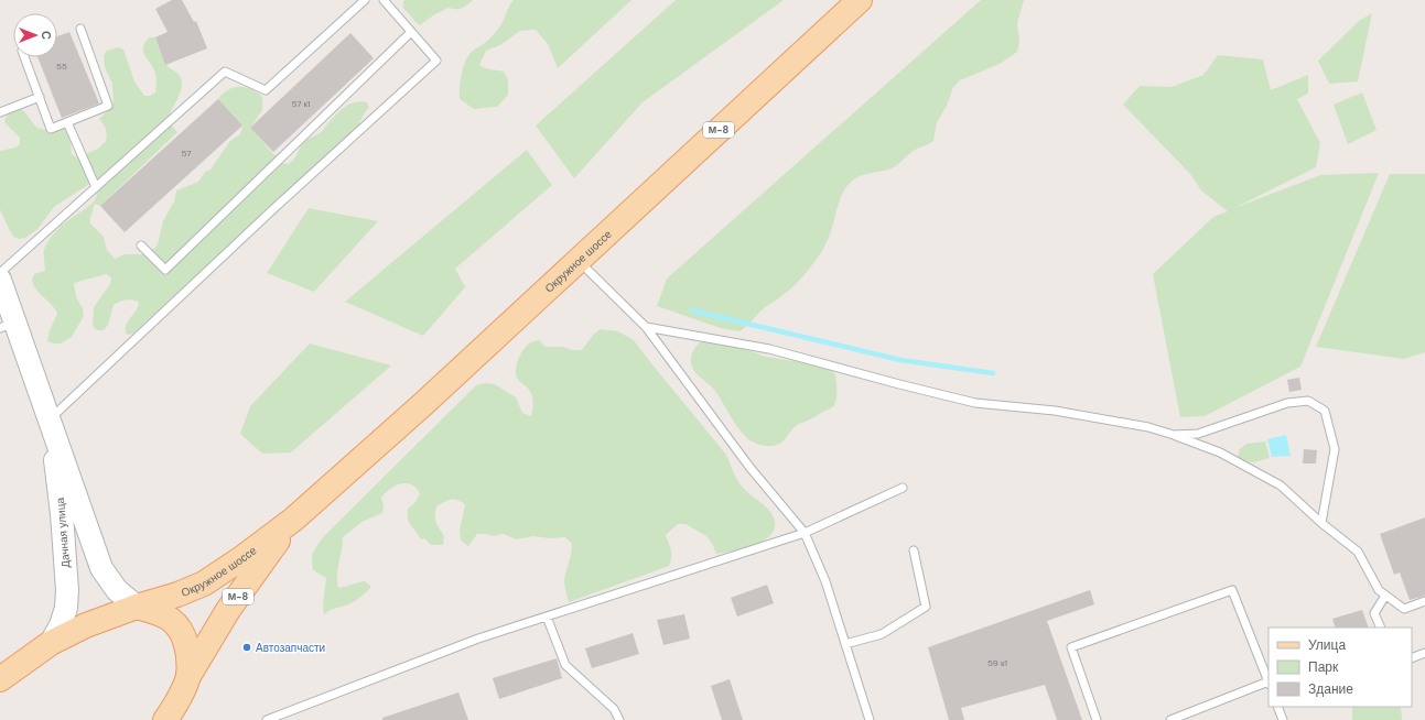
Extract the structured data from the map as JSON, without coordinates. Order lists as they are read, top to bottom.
{
  "streets": {
    "main road": ["М-8", "Окружное шоссе"],
    "street": ["Дачная улица"]
  },
  "crossings": [
    ["Окружное шоссе", "Дачная улица"]
  ],
  "places": ["Автозапчасти"],
  "house_numbers": [
    "55",
    "57 к1",
    "57",
    "59 к1"
  ],
  "legend": ["Улица", "Парк", "Здание"],
  "north": "right"
}
